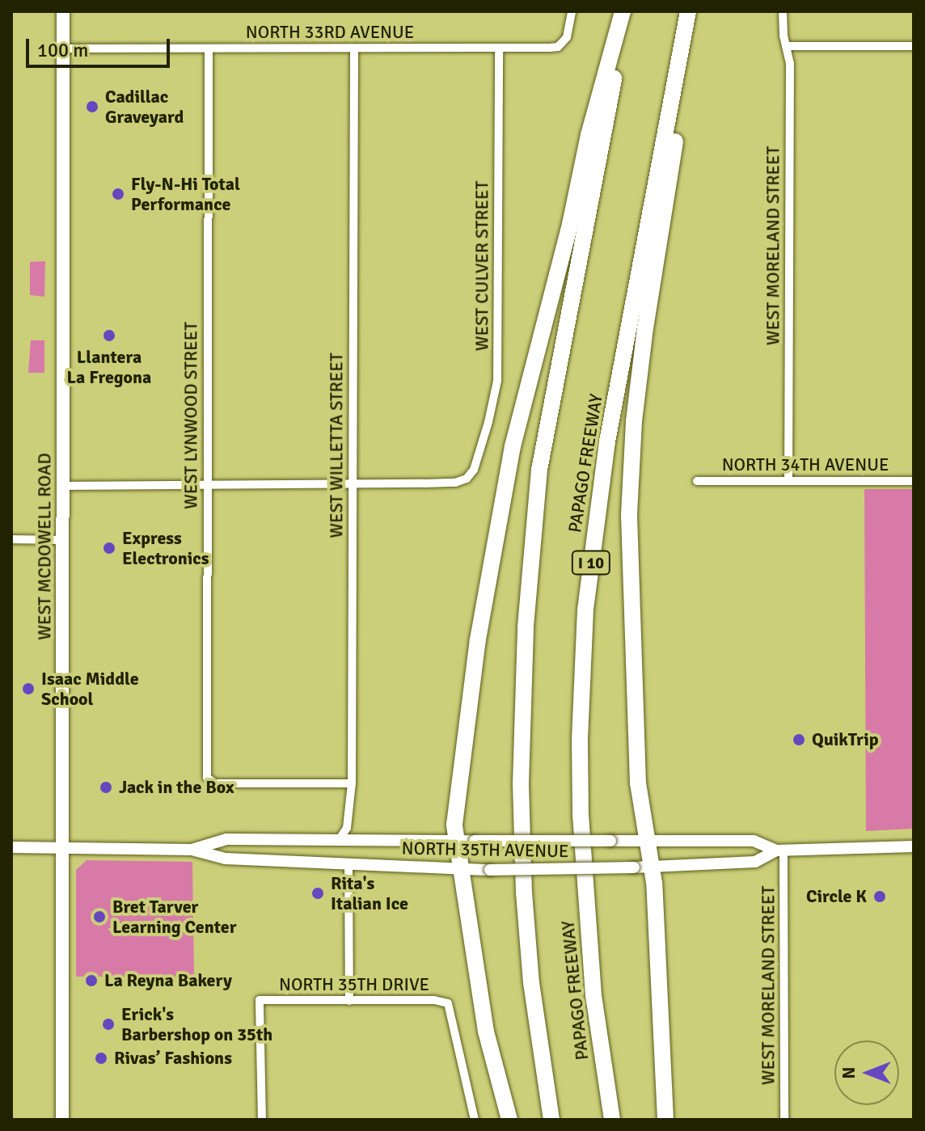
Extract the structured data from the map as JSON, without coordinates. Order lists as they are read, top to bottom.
{
  "streets": {
    "highway": ["PAPAGO FREEWAY", "I 10"],
    "main road": ["WEST MCDOWELL ROAD", "NORTH 35TH AVENUE"],
    "street": [
      "NORTH 33RD AVENUE",
      "WEST MORELAND STREET",
      "WEST CULVER STREET",
      "WEST LYNWOOD STREET",
      "WEST WILLETTA STREET",
      "NORTH 34TH AVENUE",
      "NORTH 35TH DRIVE"
    ]
  },
  "crossings": [
    ["NORTH 33RD AVENUE", "WEST CULVER STREET"],
    ["NORTH 33RD AVENUE", "WEST LYNWOOD STREET"],
    ["NORTH 33RD AVENUE", "WEST WILLETTA STREET"],
    ["NORTH 33RD AVENUE", "WEST MCDOWELL ROAD"],
    ["WEST MORELAND STREET", "NORTH 34TH AVENUE"],
    ["WEST MORELAND STREET", "NORTH 35TH AVENUE"],
    ["WEST CULVER STREET", "WEST WILLETTA STREET"],
    ["WEST LYNWOOD STREET", "WEST WILLETTA STREET"],
    ["WEST WILLETTA STREET", "NORTH 35TH AVENUE"],
    ["WEST MCDOWELL ROAD", "NORTH 35TH AVENUE"]
  ],
  "places": [
    "Cadillac Graveyard",
    "Fly-N-Hi Total Performance",
    "Llantera La Fregona",
    "Express Electronics",
    "Isaac Middle School",
    "QuikTrip",
    "Jack in the Box",
    "Rita's Italian Ice",
    "Circle K",
    "Bret Tarver Learning Center",
    "La Reyna Bakery",
    "Erick's Barbershop on 35th",
    "Rivas’ Fashions"
  ],
  "scale_bar": "100 m",
  "north": "left"
}
